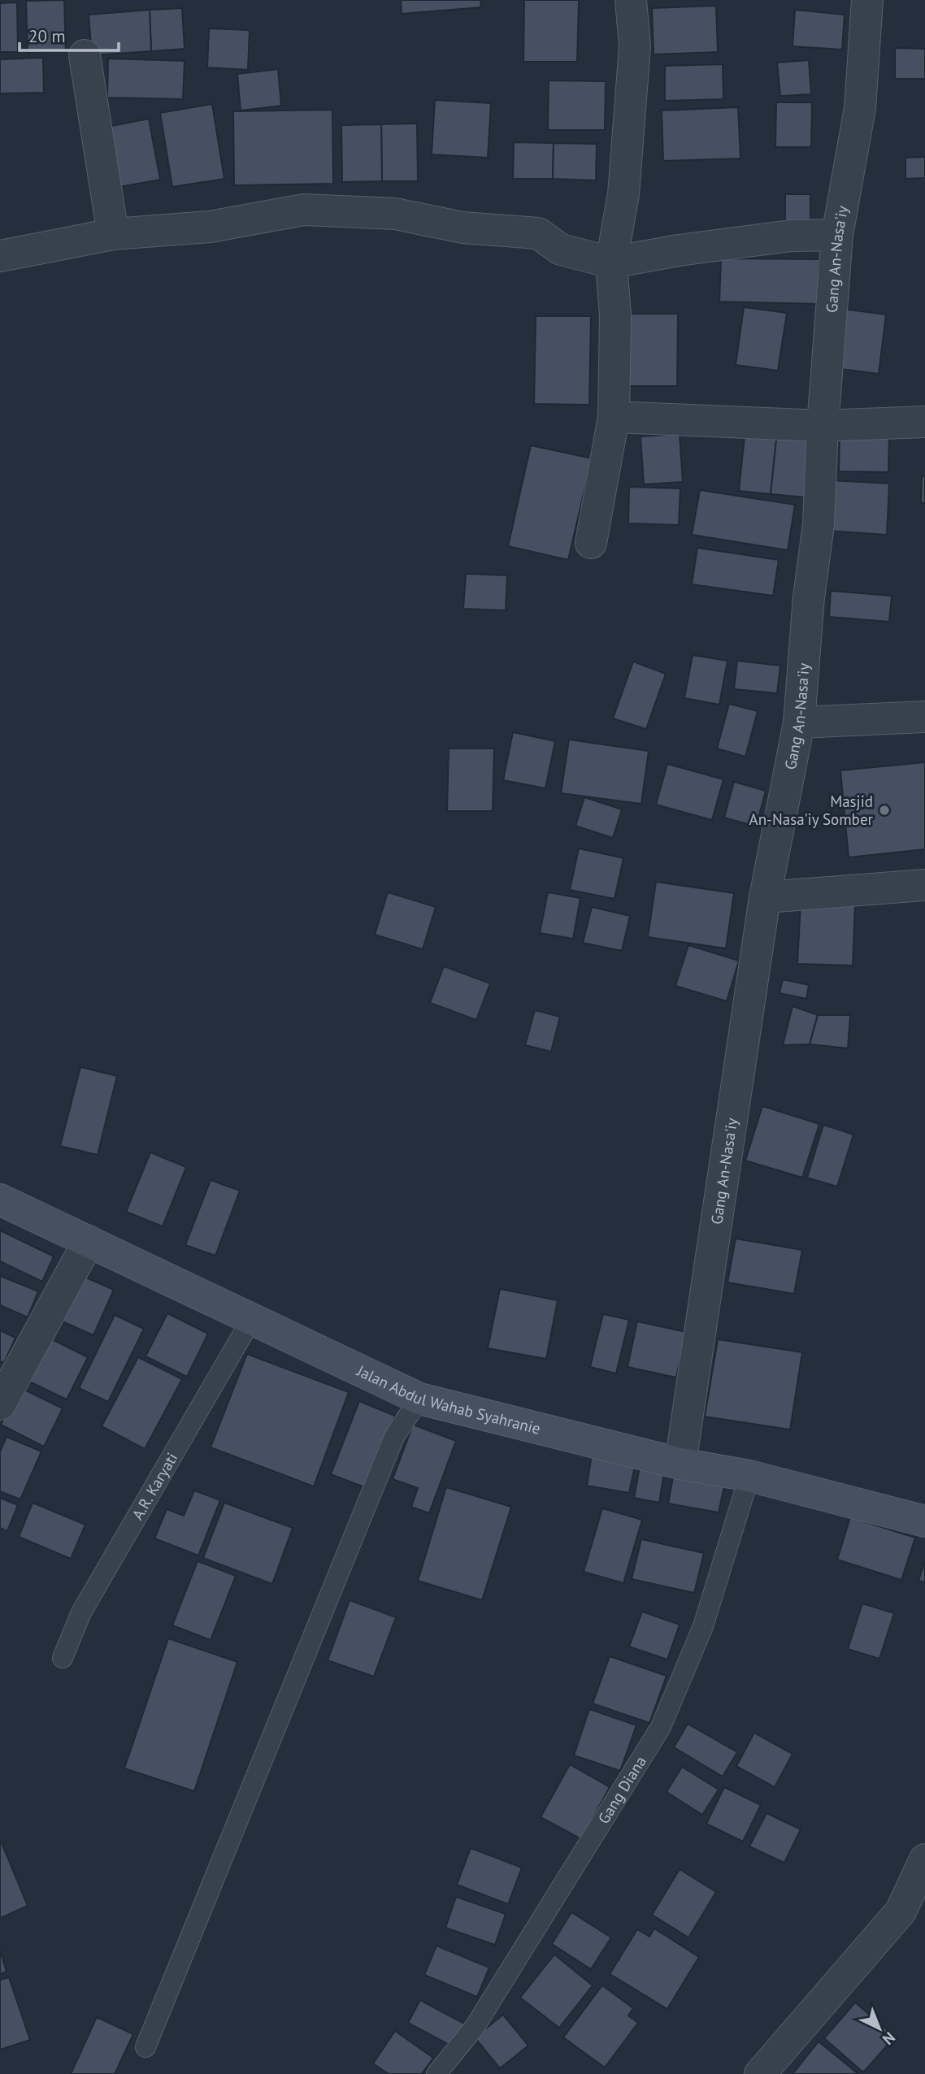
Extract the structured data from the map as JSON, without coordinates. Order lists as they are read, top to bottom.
{
  "streets": {
    "main road": ["Jalan Abdul Wahab Syahranie"],
    "street": ["Gang An-Nasa'iy"],
    "lane": ["A.R. Karyati", "Gang Diana"]
  },
  "crossings": [
    ["Gang An-Nasa'iy", "Jalan Abdul Wahab Syahranie"],
    ["Jalan Abdul Wahab Syahranie", "A.R. Karyati"],
    ["Jalan Abdul Wahab Syahranie", "Gang Diana"]
  ],
  "places": ["Masjid An-Nasa'iy Somber"],
  "scale_bar": "20 m",
  "north": "bottom right"
}
